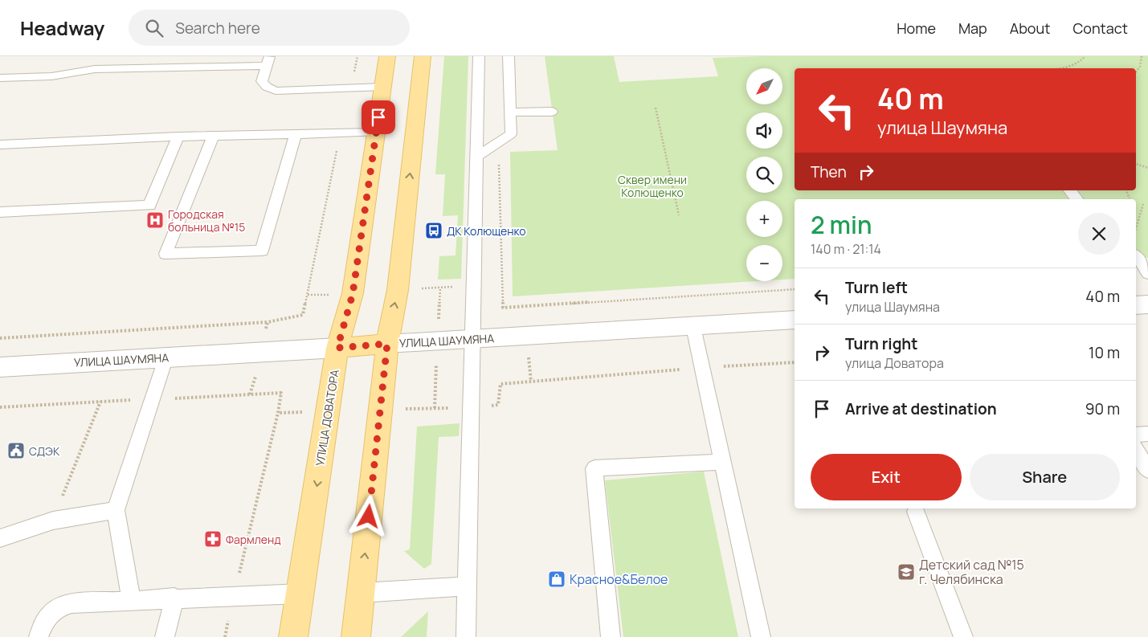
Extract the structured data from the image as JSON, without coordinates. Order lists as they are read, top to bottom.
{
  "streets": {
    "main road": ["УЛИЦА ШАУМЯНА", "УЛИЦА ДОВАТОРА"]
  },
  "crossings": [
    ["УЛИЦА ШАУМЯНА", "УЛИЦА ДОВАТОРА"]
  ],
  "parks": ["Сквер имени Колющенко"],
  "places": {
    "hospital": ["Городская больница №15"],
    "bus stop": ["ДК Колющенко"],
    "public building": ["СДЭК"],
    "pharmacy": ["Фармленд"],
    "school or university": ["Детский сад №15 г. Челябинска"],
    "shop": ["Красное&Белое"]
  },
  "north": "bottom left",
  "page": {
    "header": "Headway",
    "search": "Search here",
    "nav": [
      "Home",
      "Map",
      "About",
      "Contact"
    ],
    "map_buttons": ["+", "−"],
    "turn": ["40 m", "улица Шаумяна"],
    "then": "Then",
    "heading": ["2 min", "140 m · 21:14"],
    "list": [
      {
        "name": "Turn left",
        "note": "улица Шаумяна",
        "value": "40 m"
      },
      {
        "name": "Turn right",
        "note": "улица Доватора",
        "value": "10 m"
      },
      {
        "name": "Arrive at destination",
        "value": "90 m"
      }
    ],
    "buttons": ["Exit", "Share"]
  }
}
